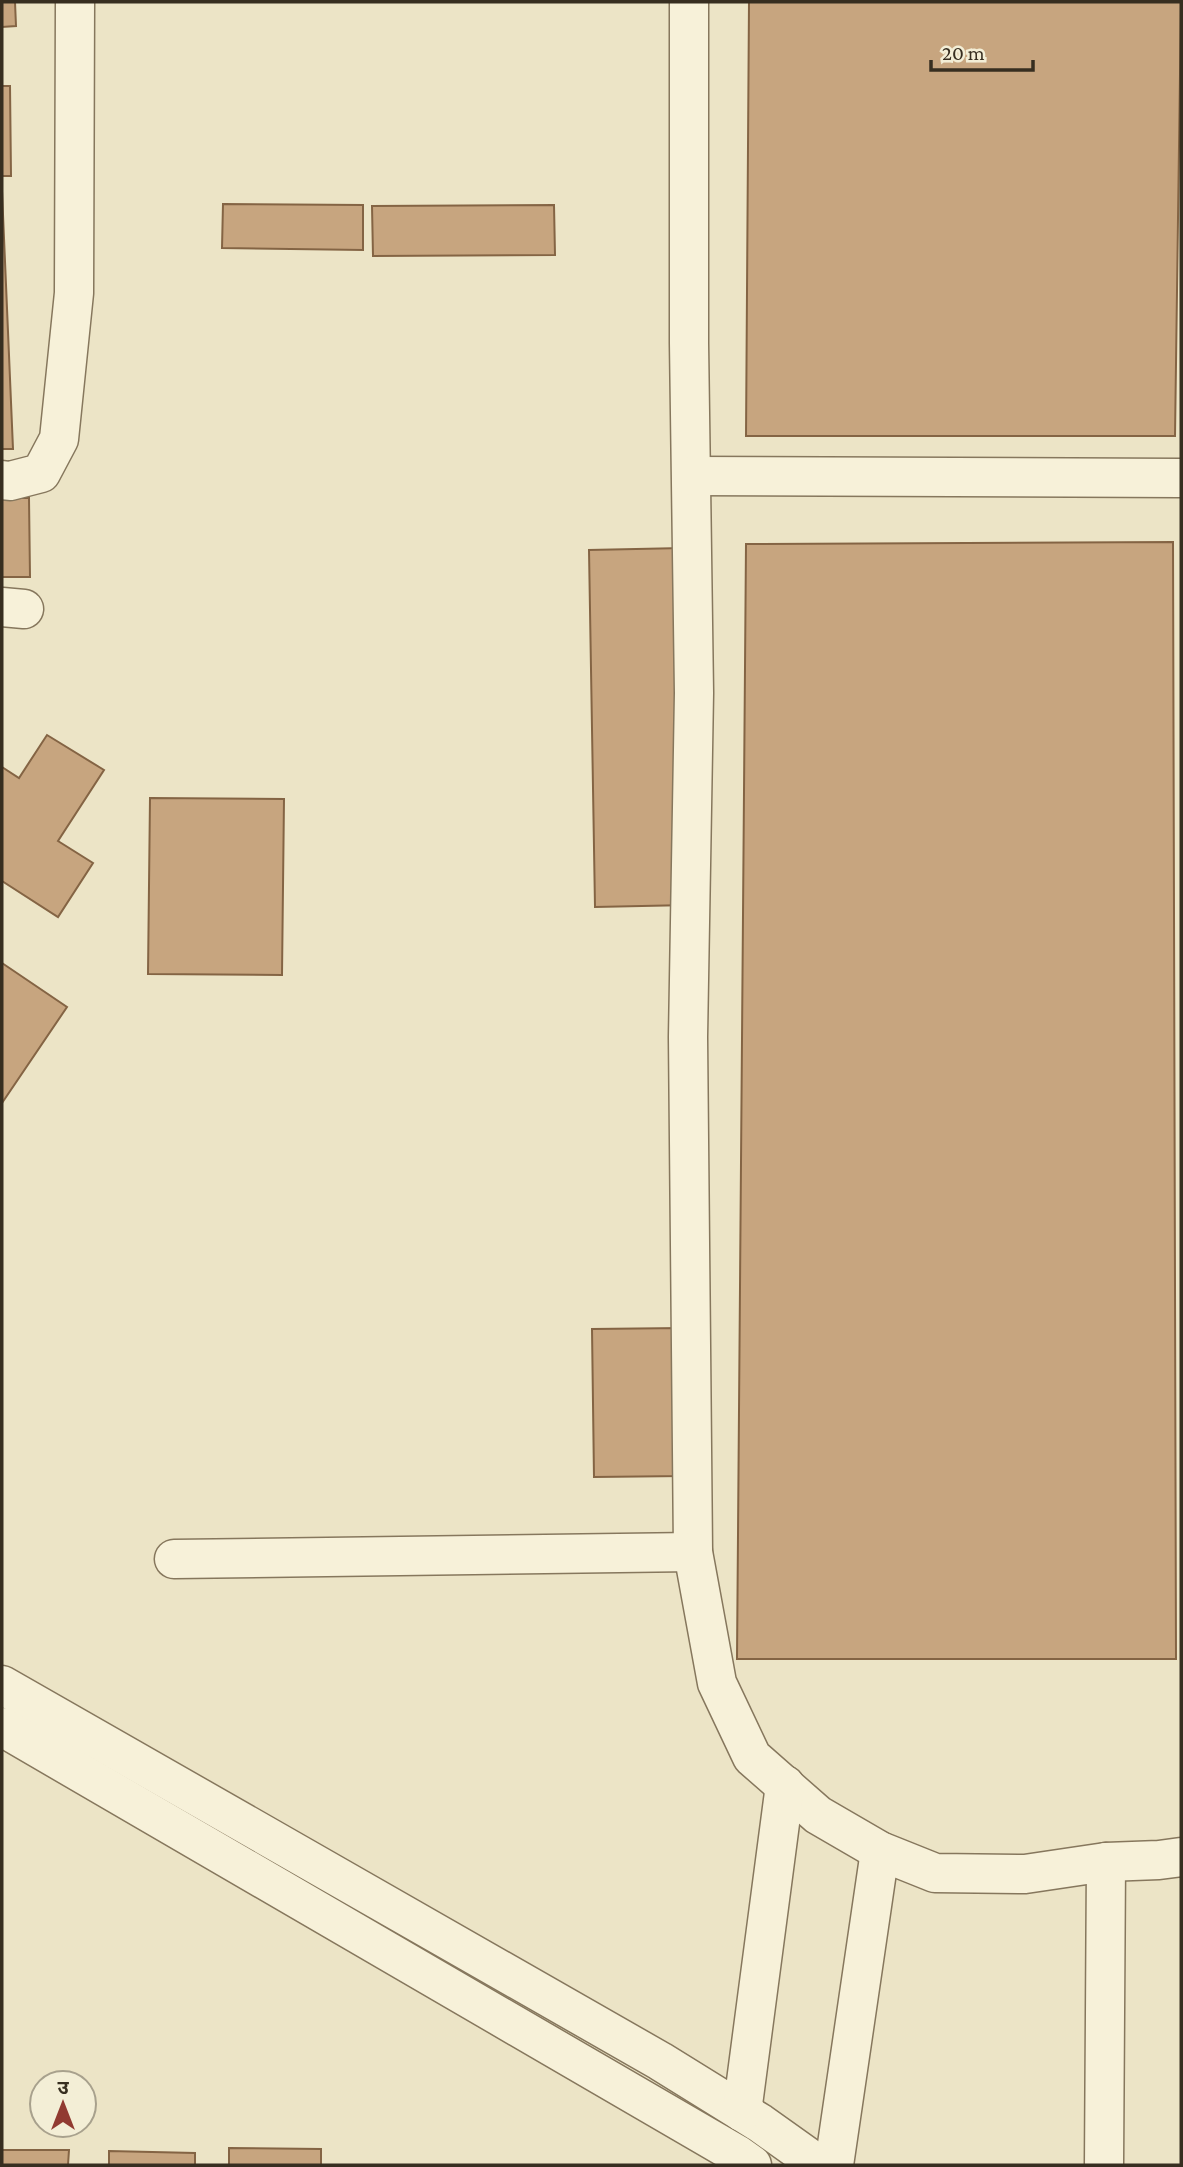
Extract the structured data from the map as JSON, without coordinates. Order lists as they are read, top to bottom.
{
  "scale_bar": "20 m",
  "north": "top"
}
